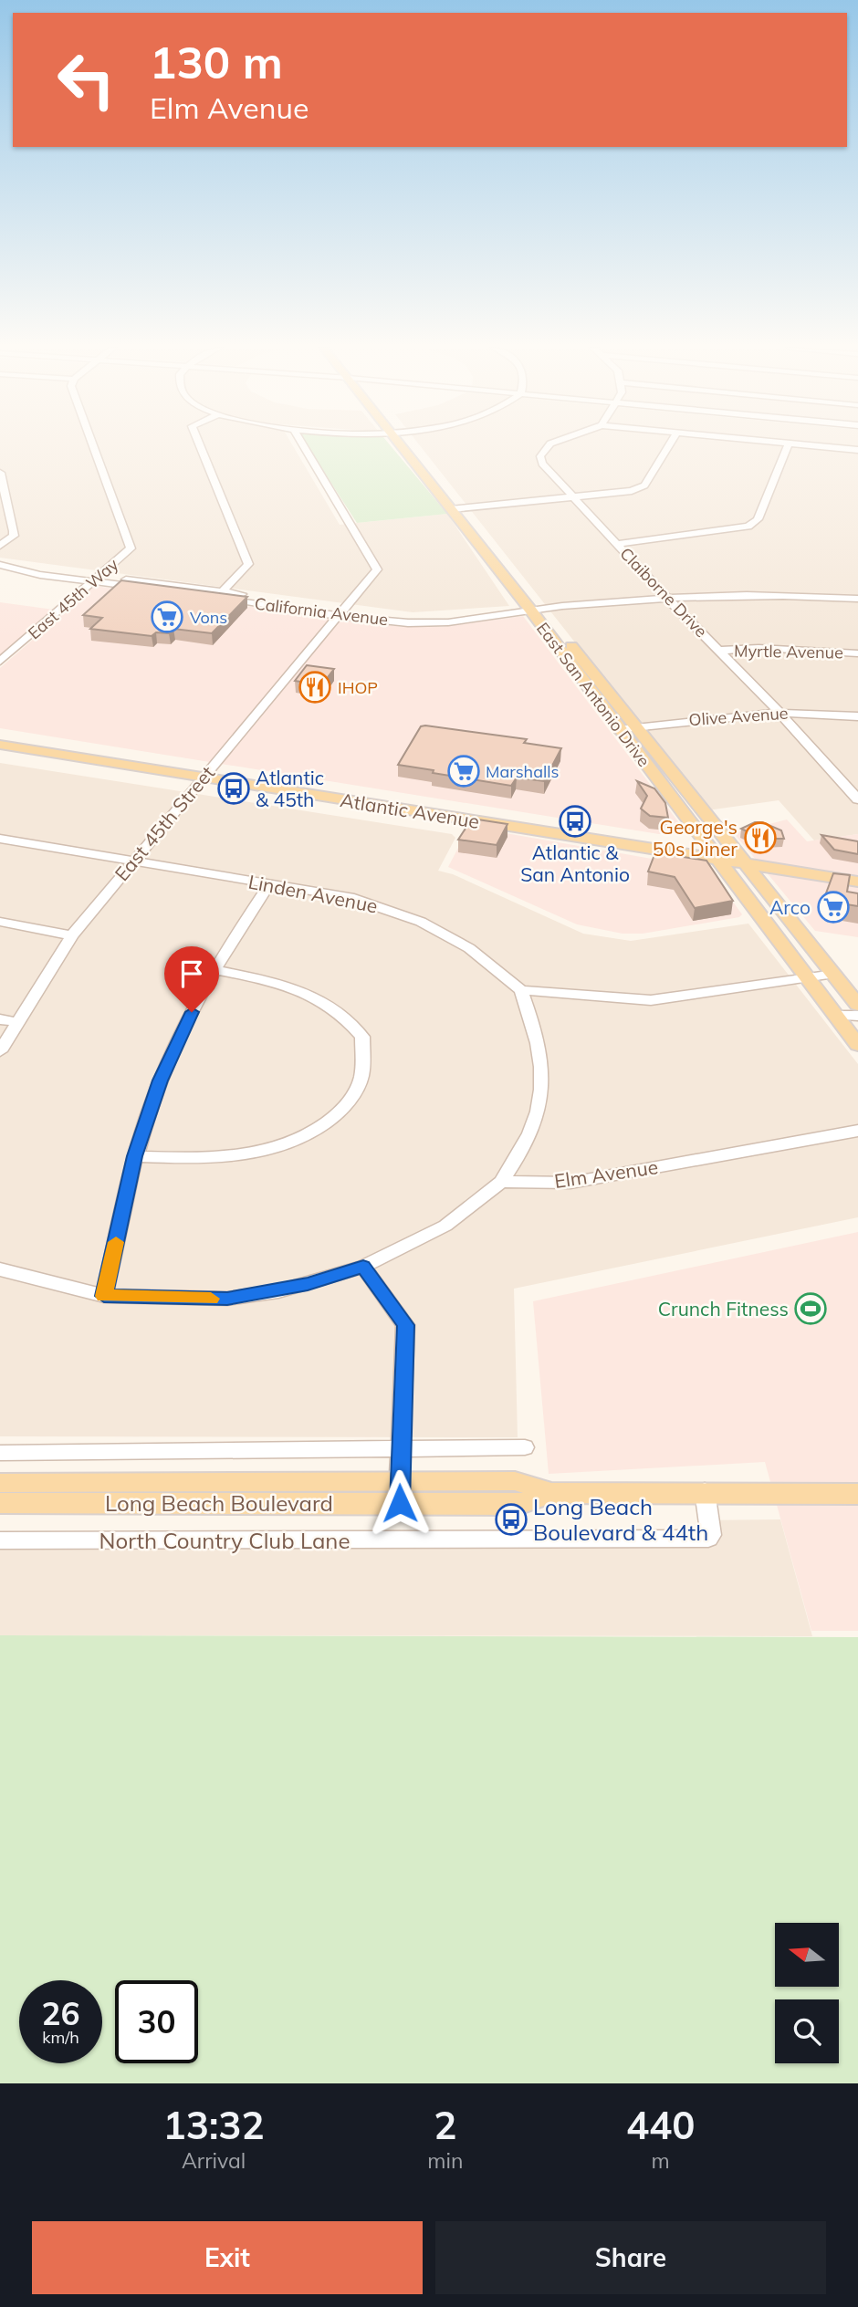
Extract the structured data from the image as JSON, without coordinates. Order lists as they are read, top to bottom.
{
  "streets": {
    "main road": ["East San Antonio Drive", "Atlantic Avenue", "Long Beach Boulevard"],
    "street": [
      "Claiborne Drive",
      "East 45th Way",
      "California Avenue",
      "Myrtle Avenue",
      "Olive Avenue",
      "East 45th Street",
      "Linden Avenue",
      "Elm Avenue",
      "North Country Club Lane"
    ]
  },
  "crossings": [
    ["Claiborne Drive", "California Avenue"],
    ["Claiborne Drive", "Myrtle Avenue"],
    ["Claiborne Drive", "Olive Avenue"],
    ["East 45th Way", "California Avenue"],
    ["California Avenue", "East San Antonio Drive"],
    ["California Avenue", "East 45th Street"],
    ["East San Antonio Drive", "Olive Avenue"],
    ["East San Antonio Drive", "Atlantic Avenue"],
    ["Atlantic Avenue", "East 45th Street"],
    ["East 45th Street", "Linden Avenue"],
    ["Long Beach Boulevard", "North Country Club Lane"]
  ],
  "places": {
    "supermarket": ["Vons", "Marshalls", "Arco"],
    "restaurant": ["IHOP", "George's 50s Diner"],
    "bus stop": ["Atlantic & 45th", "Atlantic & San Antonio", "Long Beach Boulevard & 44th"],
    "sports": ["Crunch Fitness"]
  },
  "north": "left",
  "page": {
    "turn": ["130 m", "Elm Avenue"],
    "speed": "26 km/h",
    "limit": "30",
    "eta": [
      "13:32",
      "Arrival",
      "2",
      "min",
      "440",
      "m"
    ],
    "buttons": ["Exit", "Share"]
  }
}
